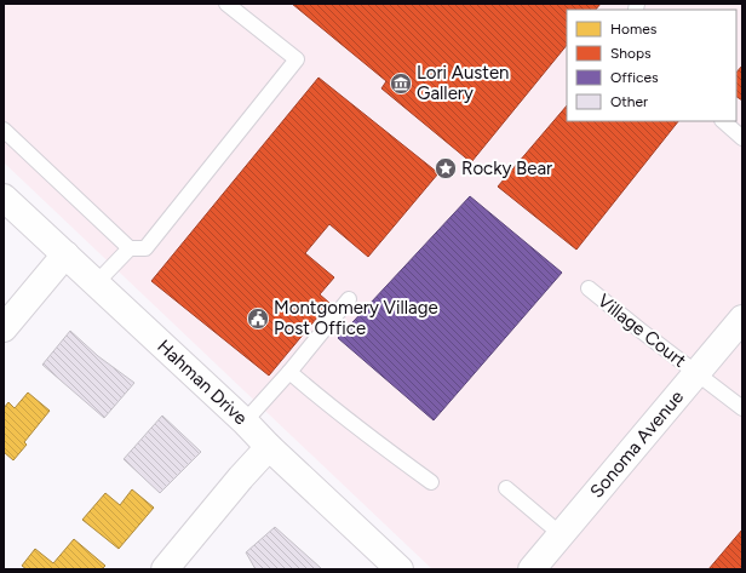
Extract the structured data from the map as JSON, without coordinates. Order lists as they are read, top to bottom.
{
  "streets": {
    "street": ["Hahman Drive", "Sonoma Avenue"],
    "lane": ["Village Court"]
  },
  "crossings": [
    ["Village Court", "Sonoma Avenue"]
  ],
  "places": {
    "museum": ["Lori Austen Gallery"],
    "place": ["Rocky Bear"],
    "public building": ["Montgomery Village Post Office"]
  },
  "legend": [
    "Homes",
    "Shops",
    "Offices",
    "Other"
  ]
}
